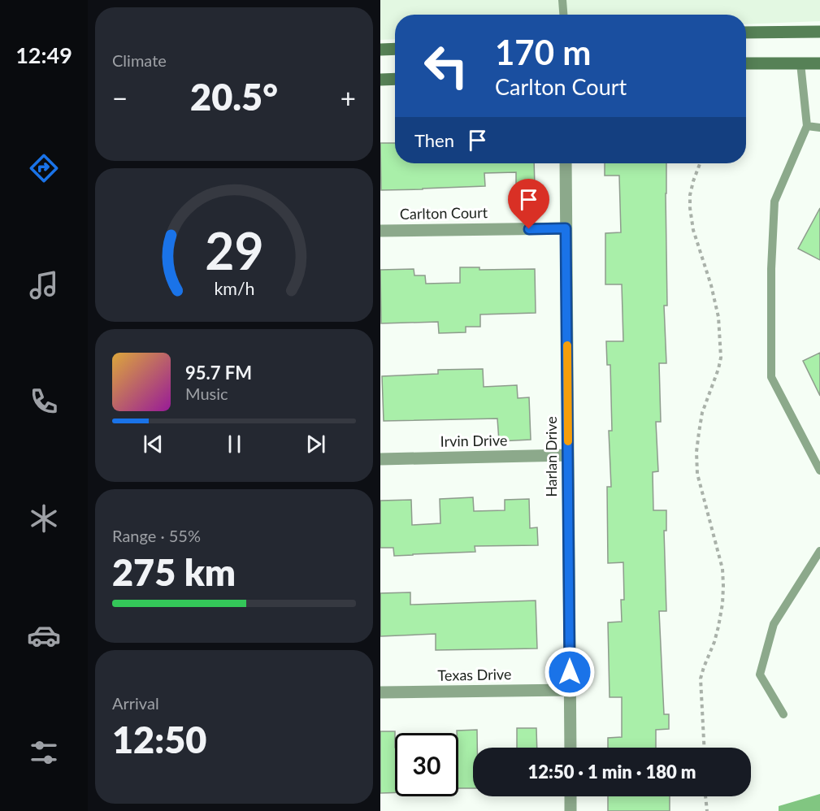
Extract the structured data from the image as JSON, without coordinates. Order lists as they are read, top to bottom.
{
  "streets": {
    "street": [
      "Carlton Court",
      "Irvin Drive",
      "Harlan Drive",
      "Texas Drive"
    ]
  },
  "crossings": [
    ["Carlton Court", "Harlan Drive"],
    ["Irvin Drive", "Harlan Drive"],
    ["Harlan Drive", "Texas Drive"]
  ],
  "page": {
    "tabs": "12:49",
    "tile": [
      "Climate",
      ["Range · 55%", "275 km"],
      ["Arrival", "12:50"]
    ],
    "turn": ["170 m", "Carlton Court"],
    "heat": ["−", "20.5°", "+"],
    "then": "Then",
    "song": ["95.7 FM", "Music"],
    "limit": "30",
    "trip": "12:50 · 1 min · 180 m",
    "gauge": ["29", "km/h"]
  }
}
